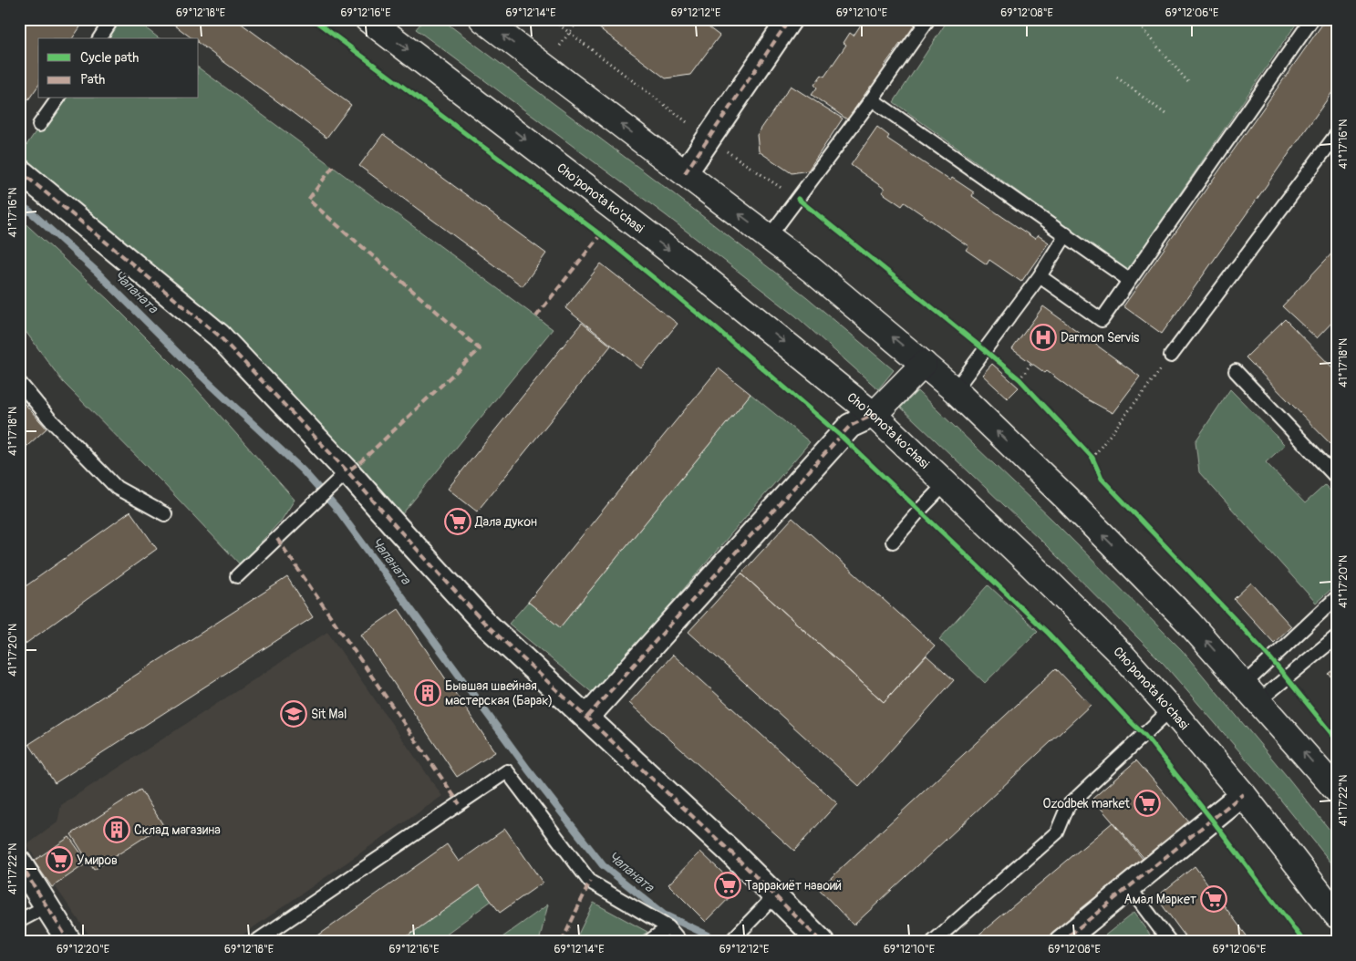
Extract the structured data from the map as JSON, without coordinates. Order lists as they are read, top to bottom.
{
  "streets": {
    "main road": ["Cho'ponota ko'chasi"]
  },
  "water": ["Чапаната"],
  "places": {
    "hospital": ["Darmon Servis"],
    "supermarket": [
      "Дала дукон",
      "Ozodbek market",
      "Умиров",
      "Тарракиёт навоий",
      "Амал Маркет"
    ],
    "building": ["Бывшая швейная мастерская (Барак)", "Склад магазина"],
    "school or university": ["Sit Mal"]
  },
  "legend": ["Cycle path", "Path"],
  "coordinates": [
    "69°12'18\"E",
    "69°12'16\"E",
    "69°12'14\"E",
    "69°12'12\"E",
    "69°12'10\"E",
    "69°12'08\"E",
    "69°12'06\"E",
    "41°17'16\"N",
    "41°17'18\"N",
    "41°17'20\"N",
    "41°17'22\"N",
    "69°12'20\"E"
  ]
}
